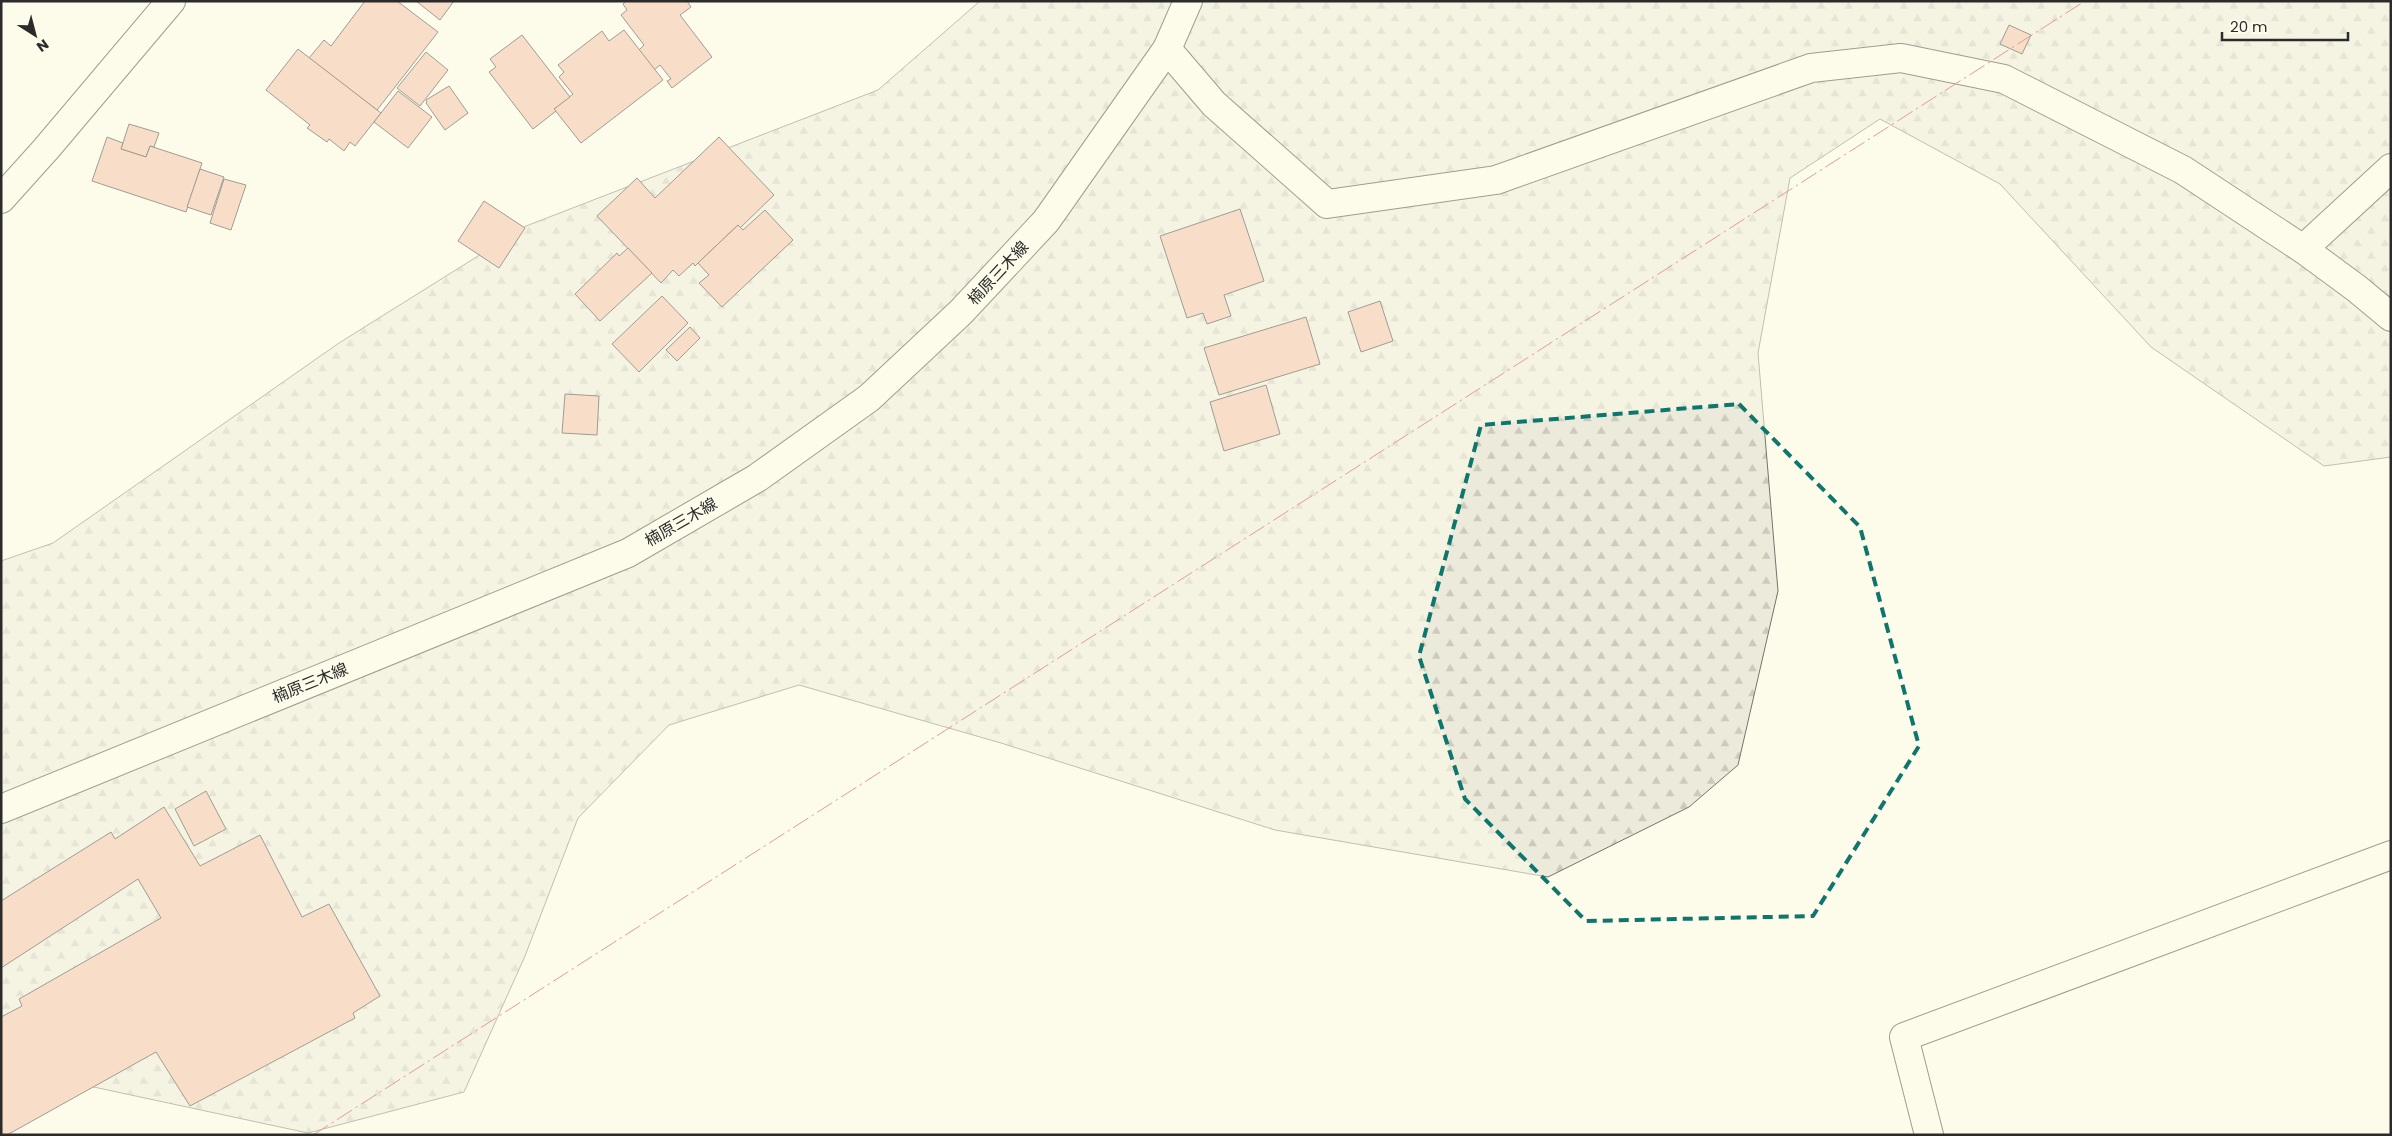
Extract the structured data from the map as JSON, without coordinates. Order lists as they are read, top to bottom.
{
  "streets": {
    "street": ["楠原三木線"]
  },
  "scale_bar": "20 m",
  "north": "bottom right"
}
